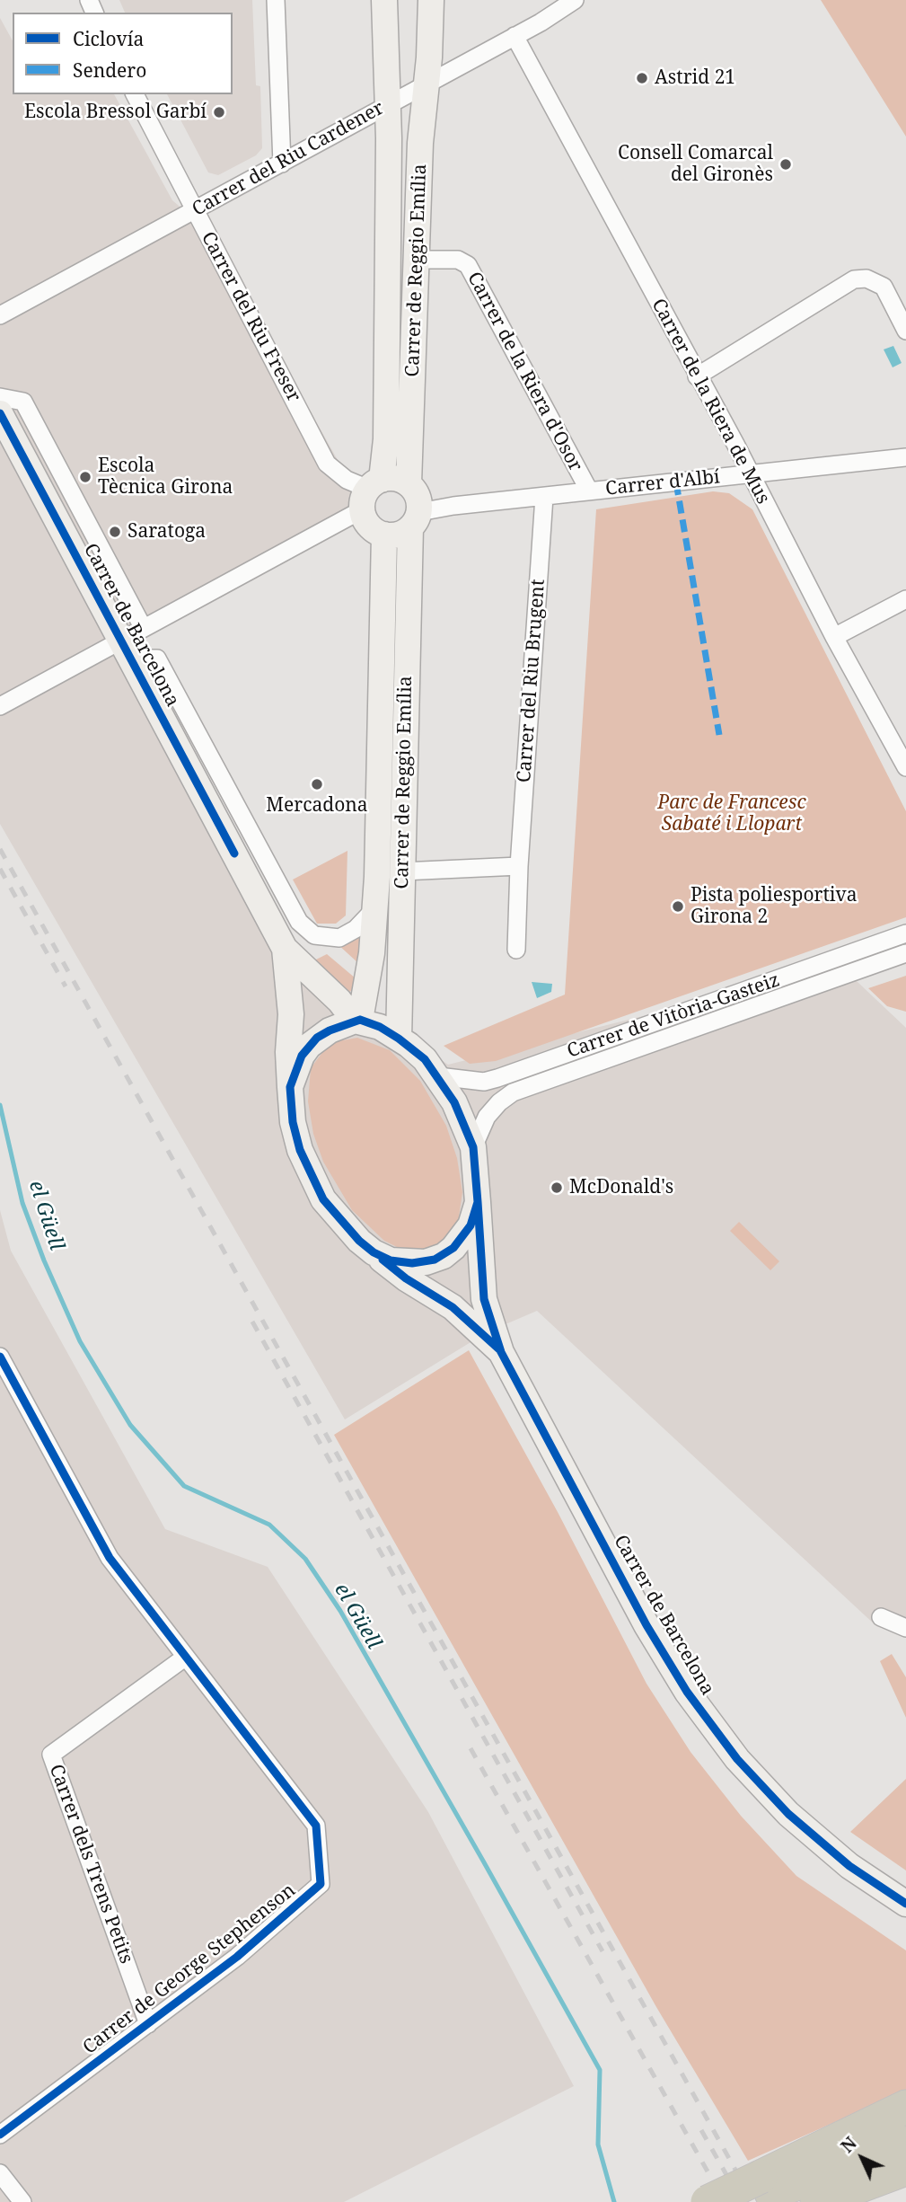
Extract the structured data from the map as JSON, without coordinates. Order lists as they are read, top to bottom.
{
  "streets": {
    "main road": ["Carrer de Reggio Emília", "Carrer de Barcelona"],
    "street": [
      "Carrer del Riu Cardener",
      "Carrer del Riu Freser",
      "Carrer de la Riera d'Osor",
      "Carrer de la Riera de Mus",
      "Carrer d'Albí",
      "Carrer del Riu Brugent",
      "Carrer de Vitòria-Gasteiz",
      "Carrer dels Trens Petits",
      "Carrer de George Stephenson"
    ]
  },
  "crossings": [
    ["Carrer del Riu Cardener", "Carrer de Reggio Emília"],
    ["Carrer del Riu Cardener", "Carrer del Riu Freser"],
    ["Carrer del Riu Cardener", "Carrer de la Riera de Mus"],
    ["Carrer de Reggio Emília", "Carrer del Riu Freser"],
    ["Carrer de Reggio Emília", "Carrer de la Riera d'Osor"],
    ["Carrer de Reggio Emília", "Carrer d'Albí"],
    ["Carrer de Reggio Emília", "Carrer de Barcelona"],
    ["Carrer de Reggio Emília", "Carrer de Vitòria-Gasteiz"],
    ["Carrer del Riu Freser", "Carrer d'Albí"],
    ["Carrer de la Riera d'Osor", "Carrer d'Albí"],
    ["Carrer de la Riera de Mus", "Carrer d'Albí"],
    ["Carrer d'Albí", "Carrer del Riu Brugent"],
    ["Carrer de Barcelona", "Carrer de Vitòria-Gasteiz"],
    ["Carrer dels Trens Petits", "Carrer de George Stephenson"]
  ],
  "water": ["el Güell"],
  "parks": ["Parc de Francesc Sabaté i Llopart"],
  "places": [
    "Astrid 21",
    "Escola Bressol Garbí",
    "Consell Comarcal del Gironès",
    "Escola Tècnica Girona",
    "Saratoga",
    "Mercadona",
    "Pista poliesportiva Girona 2",
    "McDonald's"
  ],
  "legend": ["Ciclovía", "Sendero"],
  "north": "top left"
}
